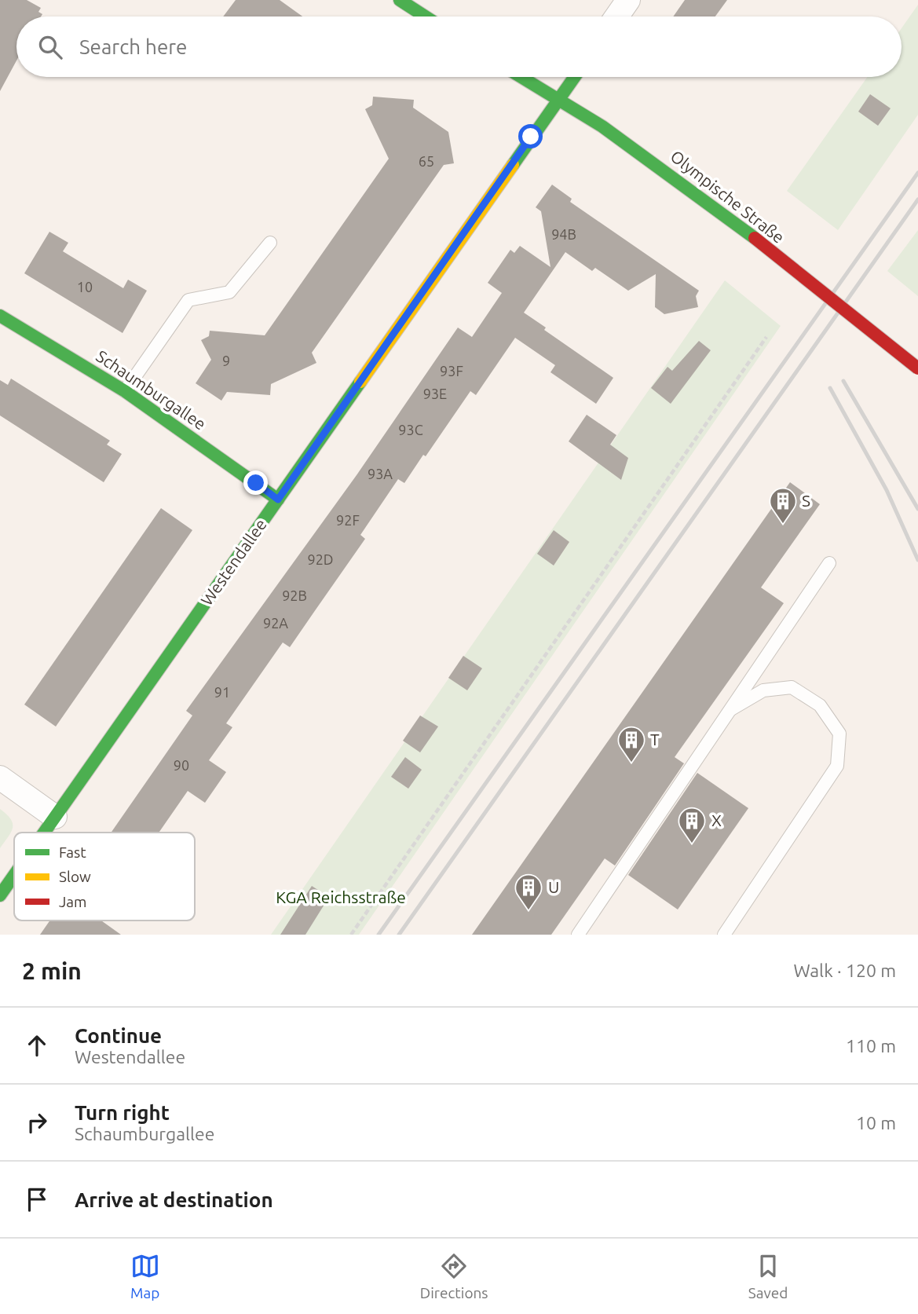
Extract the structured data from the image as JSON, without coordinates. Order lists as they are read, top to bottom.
{
  "streets": {
    "street": ["Olympische Straße", "Schaumburgallee", "Westendallee"]
  },
  "crossings": [
    ["Olympische Straße", "Westendallee"],
    ["Schaumburgallee", "Westendallee"]
  ],
  "parks": ["KGA Reichsstraße"],
  "places": {
    "building": [
      "S",
      "T",
      "X",
      "U"
    ]
  },
  "house_numbers": [
    "65",
    "94B",
    "10",
    "9",
    "93F",
    "93E",
    "93C",
    "93A",
    "92F",
    "92D",
    "92B",
    "92A",
    "91",
    "90"
  ],
  "legend": ["Fast", "Slow", "Jam"],
  "page": {
    "search": "Search here",
    "heading": ["2 min", "Walk · 120 m"],
    "list": [
      ["Continue", "Westendallee", "110 m"],
      ["Turn right", "Schaumburgallee", "10 m"],
      "Arrive at destination"
    ],
    "nav": ["Map", "Directions", "Saved"]
  }
}
